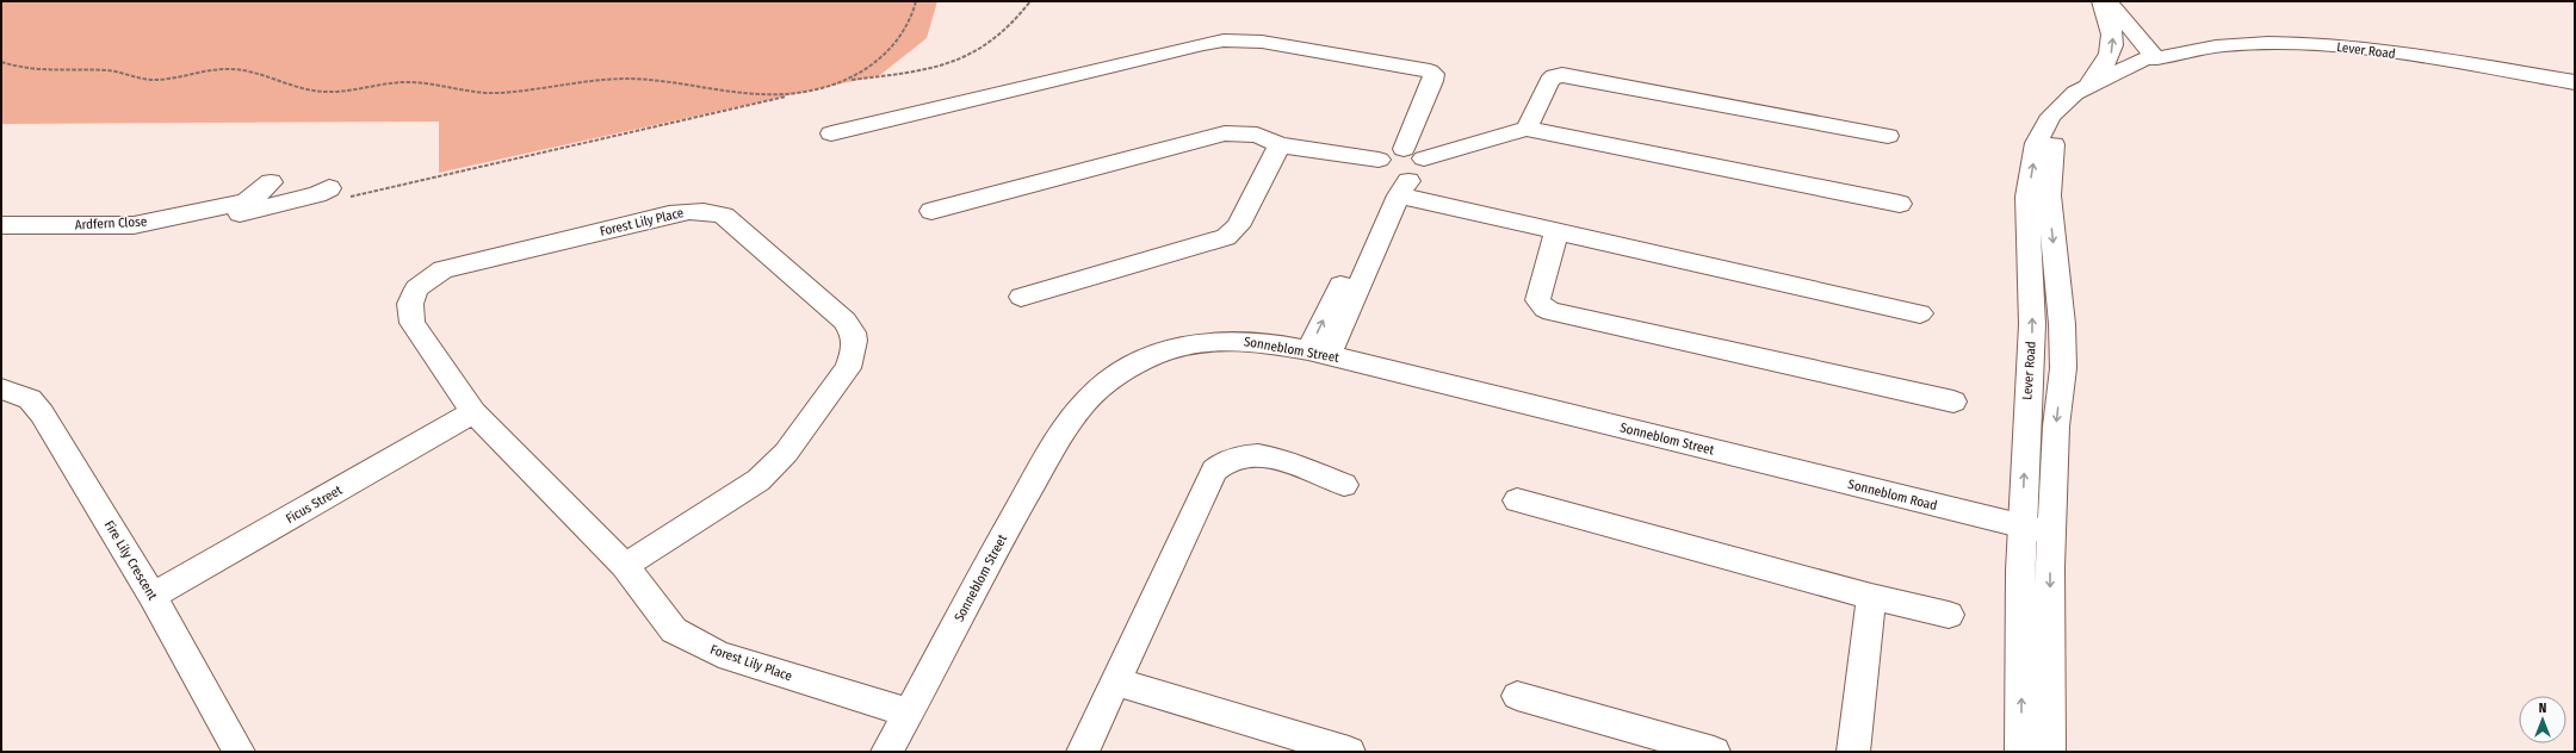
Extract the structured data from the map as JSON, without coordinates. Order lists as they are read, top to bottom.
{
  "streets": {
    "street": [
      "Lever Road",
      "Forest Lily Place",
      "Ardfern Close",
      "Sonneblom Street",
      "Sonneblom Road",
      "Ficus Street",
      "Fire Lily Crescent"
    ]
  },
  "crossings": [
    ["Lever Road", "Sonneblom Road"],
    ["Forest Lily Place", "Sonneblom Street"],
    ["Forest Lily Place", "Ficus Street"],
    ["Sonneblom Street", "Sonneblom Road"],
    ["Ficus Street", "Fire Lily Crescent"]
  ],
  "north": "top"
}
